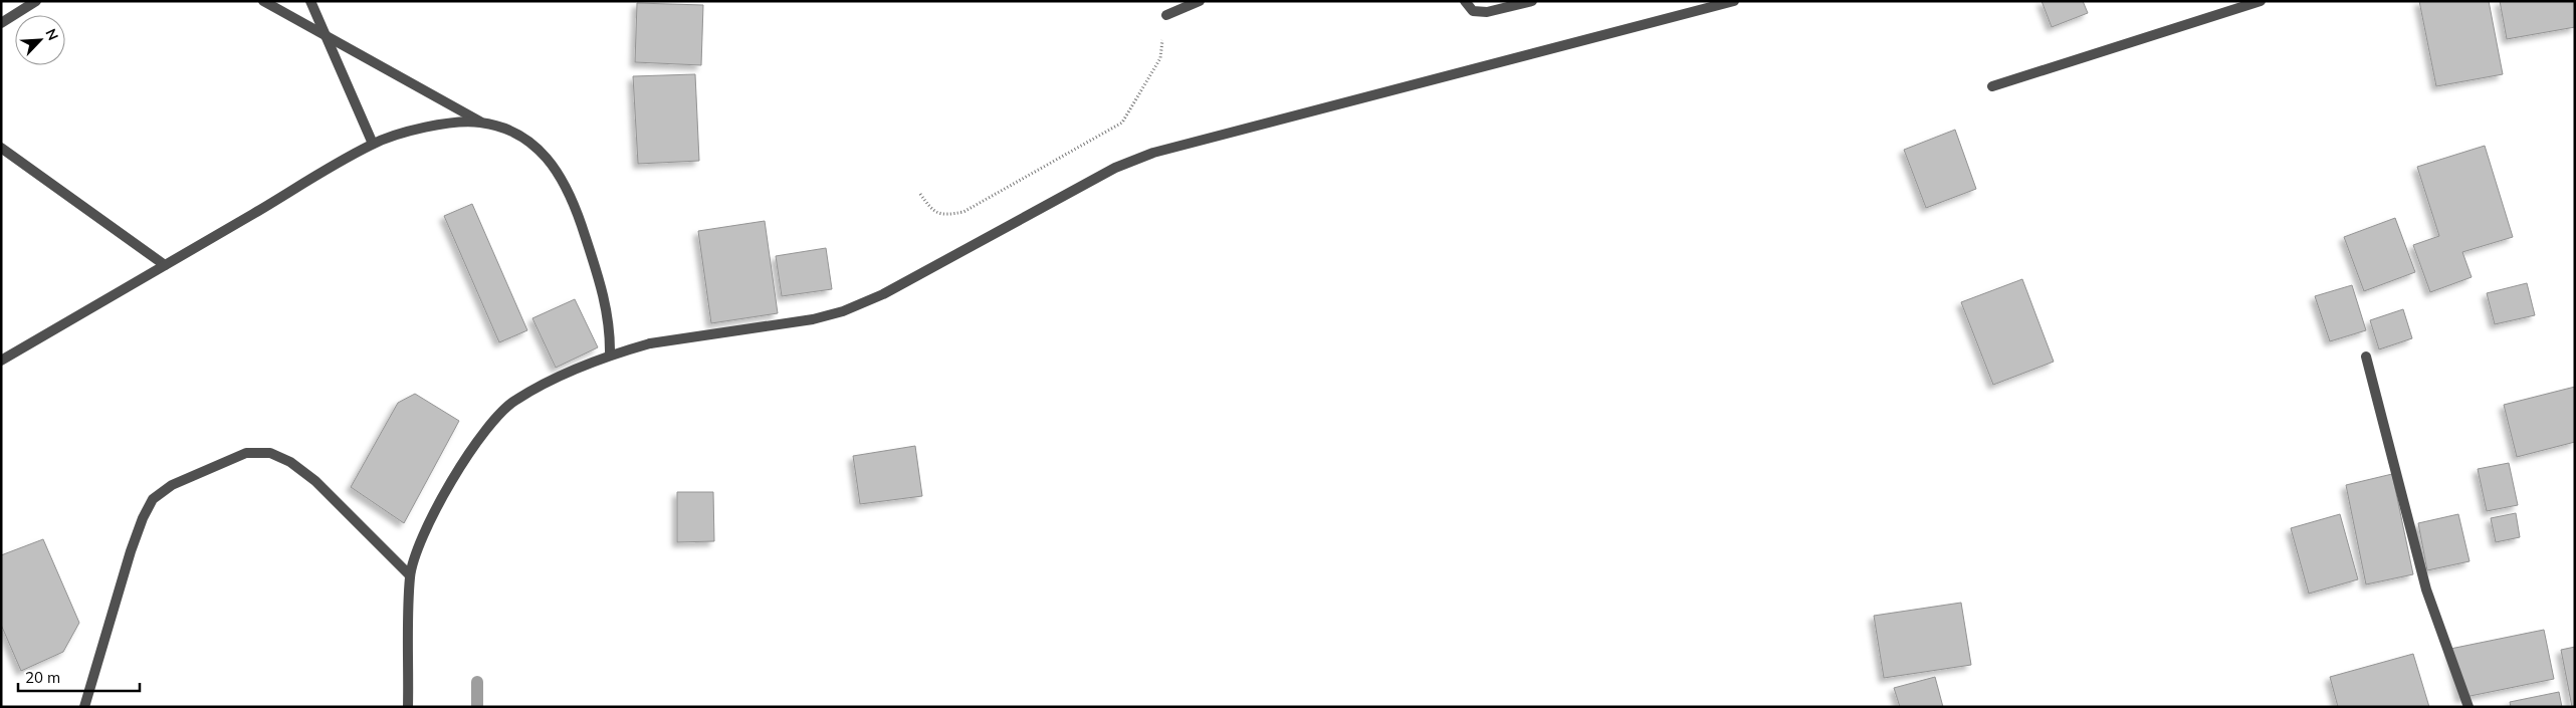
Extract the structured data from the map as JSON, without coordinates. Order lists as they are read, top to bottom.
{
  "scale_bar": "20 m",
  "north": "top right"
}
